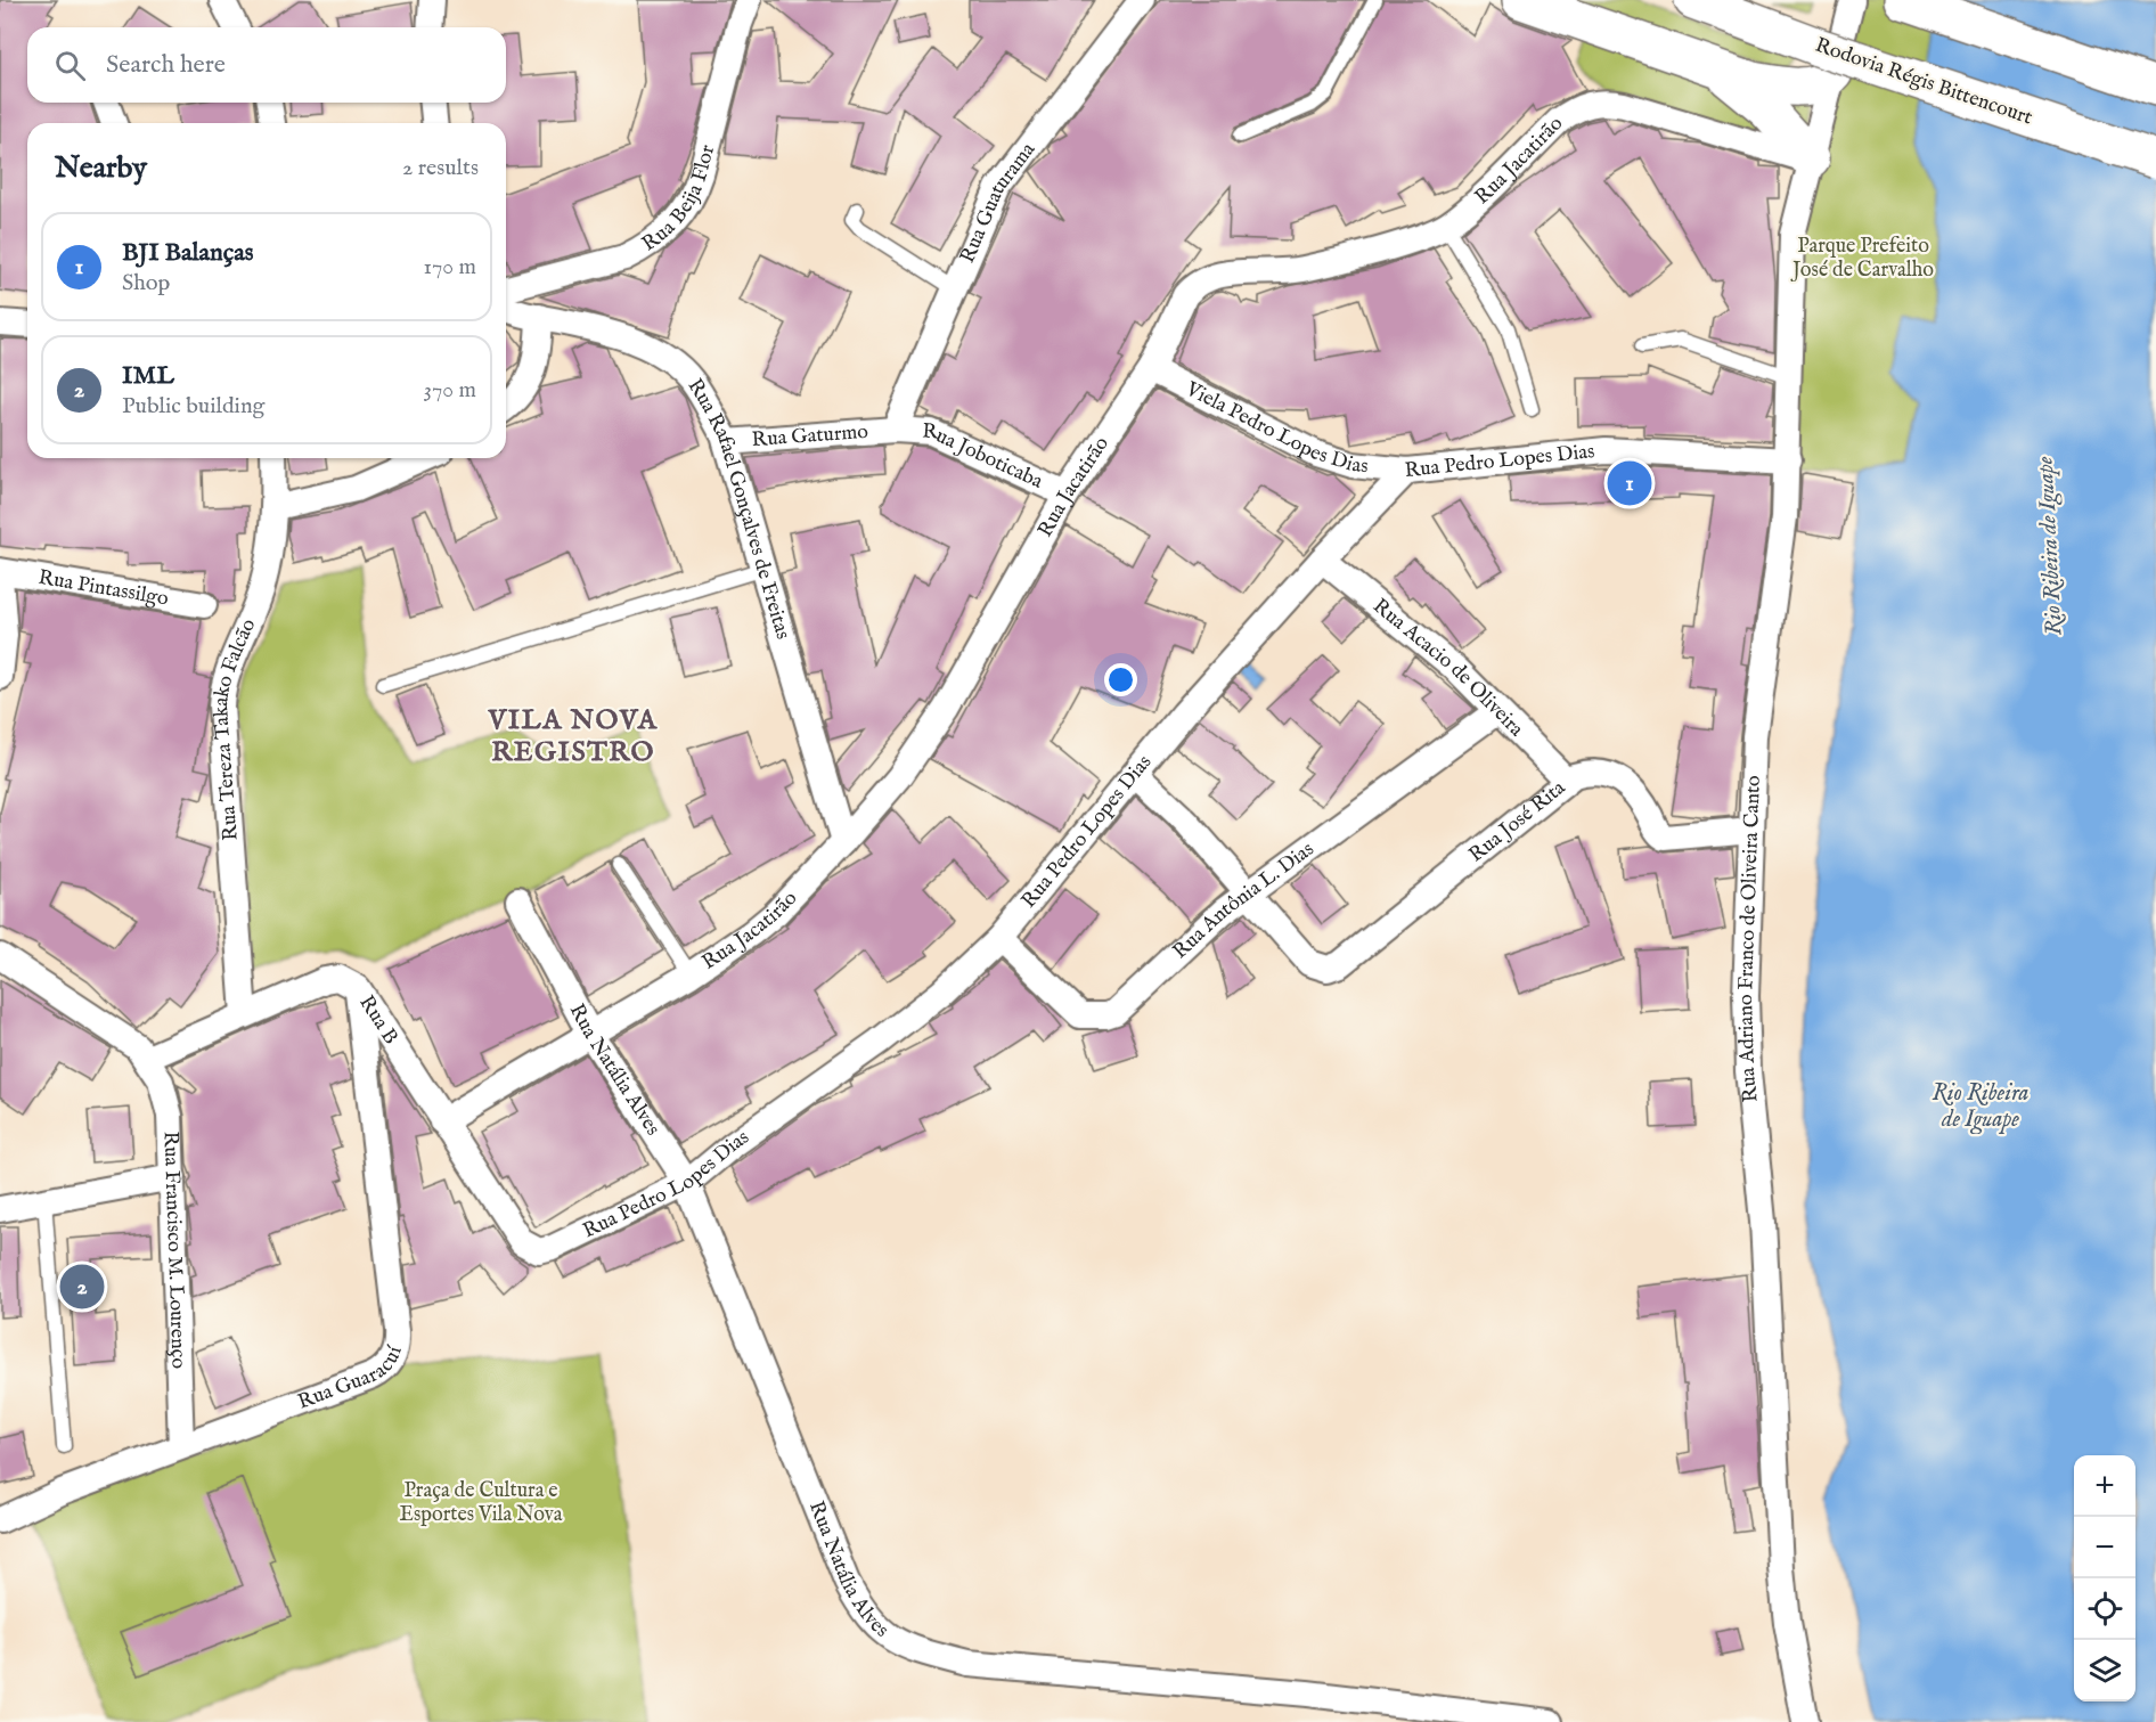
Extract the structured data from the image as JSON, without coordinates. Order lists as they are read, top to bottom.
{
  "streets": {
    "main road": ["Rodovia Régis Bittencourt"],
    "street": [
      "Rua Jacatirão",
      "Rua Beija Flor",
      "Rua Guaturama",
      "Viela Pedro Lopes Dias",
      "Rua Gaturmo",
      "Rua Joboticaba",
      "Rua Pedro Lopes Dias",
      "Rua Rafael Gonçalves de Freitas",
      "Rua Pintassilgo",
      "Rua Acacio de Oliveira",
      "Rua Tereza Takako Falcão",
      "Rua José Rita",
      "Rua Antônia L. Dias",
      "Rua Adriano Franco de Oliveira Canto",
      "Rua B",
      "Rua Natália Alves",
      "Rua Francisco M. Lourenço",
      "Rua Guaracuí"
    ]
  },
  "crossings": [
    ["Rodovia Régis Bittencourt", "Rua Adriano Franco de Oliveira Canto"],
    ["Rua Jacatirão", "Viela Pedro Lopes Dias"],
    ["Rua Jacatirão", "Rua Joboticaba"],
    ["Rua Jacatirão", "Rua Pedro Lopes Dias"],
    ["Rua Jacatirão", "Rua Rafael Gonçalves de Freitas"],
    ["Rua Jacatirão", "Rua Adriano Franco de Oliveira Canto"],
    ["Rua Jacatirão", "Rua B"],
    ["Rua Jacatirão", "Rua Natália Alves"],
    ["Rua Guaturama", "Rua Gaturmo"],
    ["Rua Guaturama", "Rua Joboticaba"],
    ["Viela Pedro Lopes Dias", "Rua Pedro Lopes Dias"],
    ["Rua Gaturmo", "Rua Joboticaba"],
    ["Rua Gaturmo", "Rua Rafael Gonçalves de Freitas"],
    ["Rua Pedro Lopes Dias", "Rua Acacio de Oliveira"],
    ["Rua Pedro Lopes Dias", "Rua Antônia L. Dias"],
    ["Rua Pedro Lopes Dias", "Rua Adriano Franco de Oliveira Canto"],
    ["Rua Pedro Lopes Dias", "Rua B"],
    ["Rua Pedro Lopes Dias", "Rua Natália Alves"],
    ["Rua Acacio de Oliveira", "Rua José Rita"],
    ["Rua Acacio de Oliveira", "Rua Antônia L. Dias"],
    ["Rua Tereza Takako Falcão", "Rua B"],
    ["Rua José Rita", "Rua Antônia L. Dias"],
    ["Rua José Rita", "Rua Adriano Franco de Oliveira Canto"],
    ["Rua B", "Rua Francisco M. Lourenço"],
    ["Rua B", "Rua Guaracuí"],
    ["Rua Francisco M. Lourenço", "Rua Guaracuí"]
  ],
  "districts": ["VILA NOVA REGISTRO"],
  "water": ["Rio Ribeira de Iguape"],
  "parks": ["Parque Prefeito José de Carvalho", "Praça de Cultura e Esportes Vila Nova"],
  "page": {
    "search": "Search here",
    "heading": ["Nearby", "2 results"],
    "list": [
      {
        "mark": "1",
        "name": "BJI Balanças",
        "note": "Shop",
        "value": "170 m"
      },
      {
        "mark": "2",
        "name": "IML",
        "note": "Public building",
        "value": "370 m"
      }
    ],
    "pins": ["1", "2"],
    "map_buttons": ["+", "−"]
  }
}
